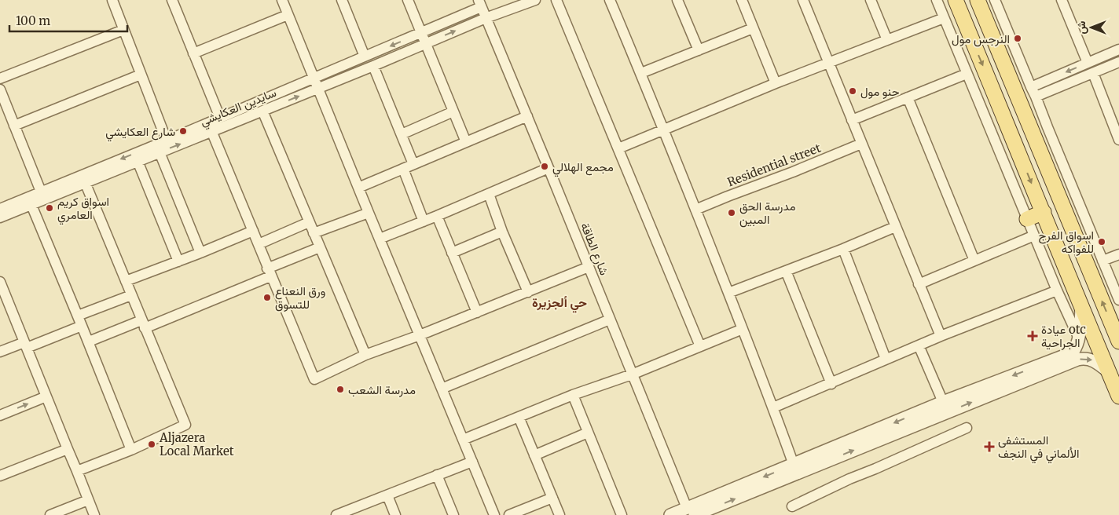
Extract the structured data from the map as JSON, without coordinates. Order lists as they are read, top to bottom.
{
  "streets": {
    "street": ["سايدين العكايشي", "Residential street", "شارع الطاقة"]
  },
  "crossings": [
    ["سايدين العكايشي", "شارع الطاقة"]
  ],
  "districts": ["حي ألجزيرة"],
  "places": {
    "other": [
      "النرجس مول",
      "حنو مول",
      "شارع العكايشي",
      "مجمع الهلالي",
      "اسواق كريم العامري",
      "مدرسة الحق المبين",
      "اسواق الفرج للفواكه",
      "ورق النعناع للتسوق",
      "مدرسة الشعب",
      "Aljazera Local Market"
    ],
    "health": ["عيادة otc الجراحية", "المستشفى الألماني في النجف"]
  },
  "scale_bar": "100 m",
  "north": "left"
}
